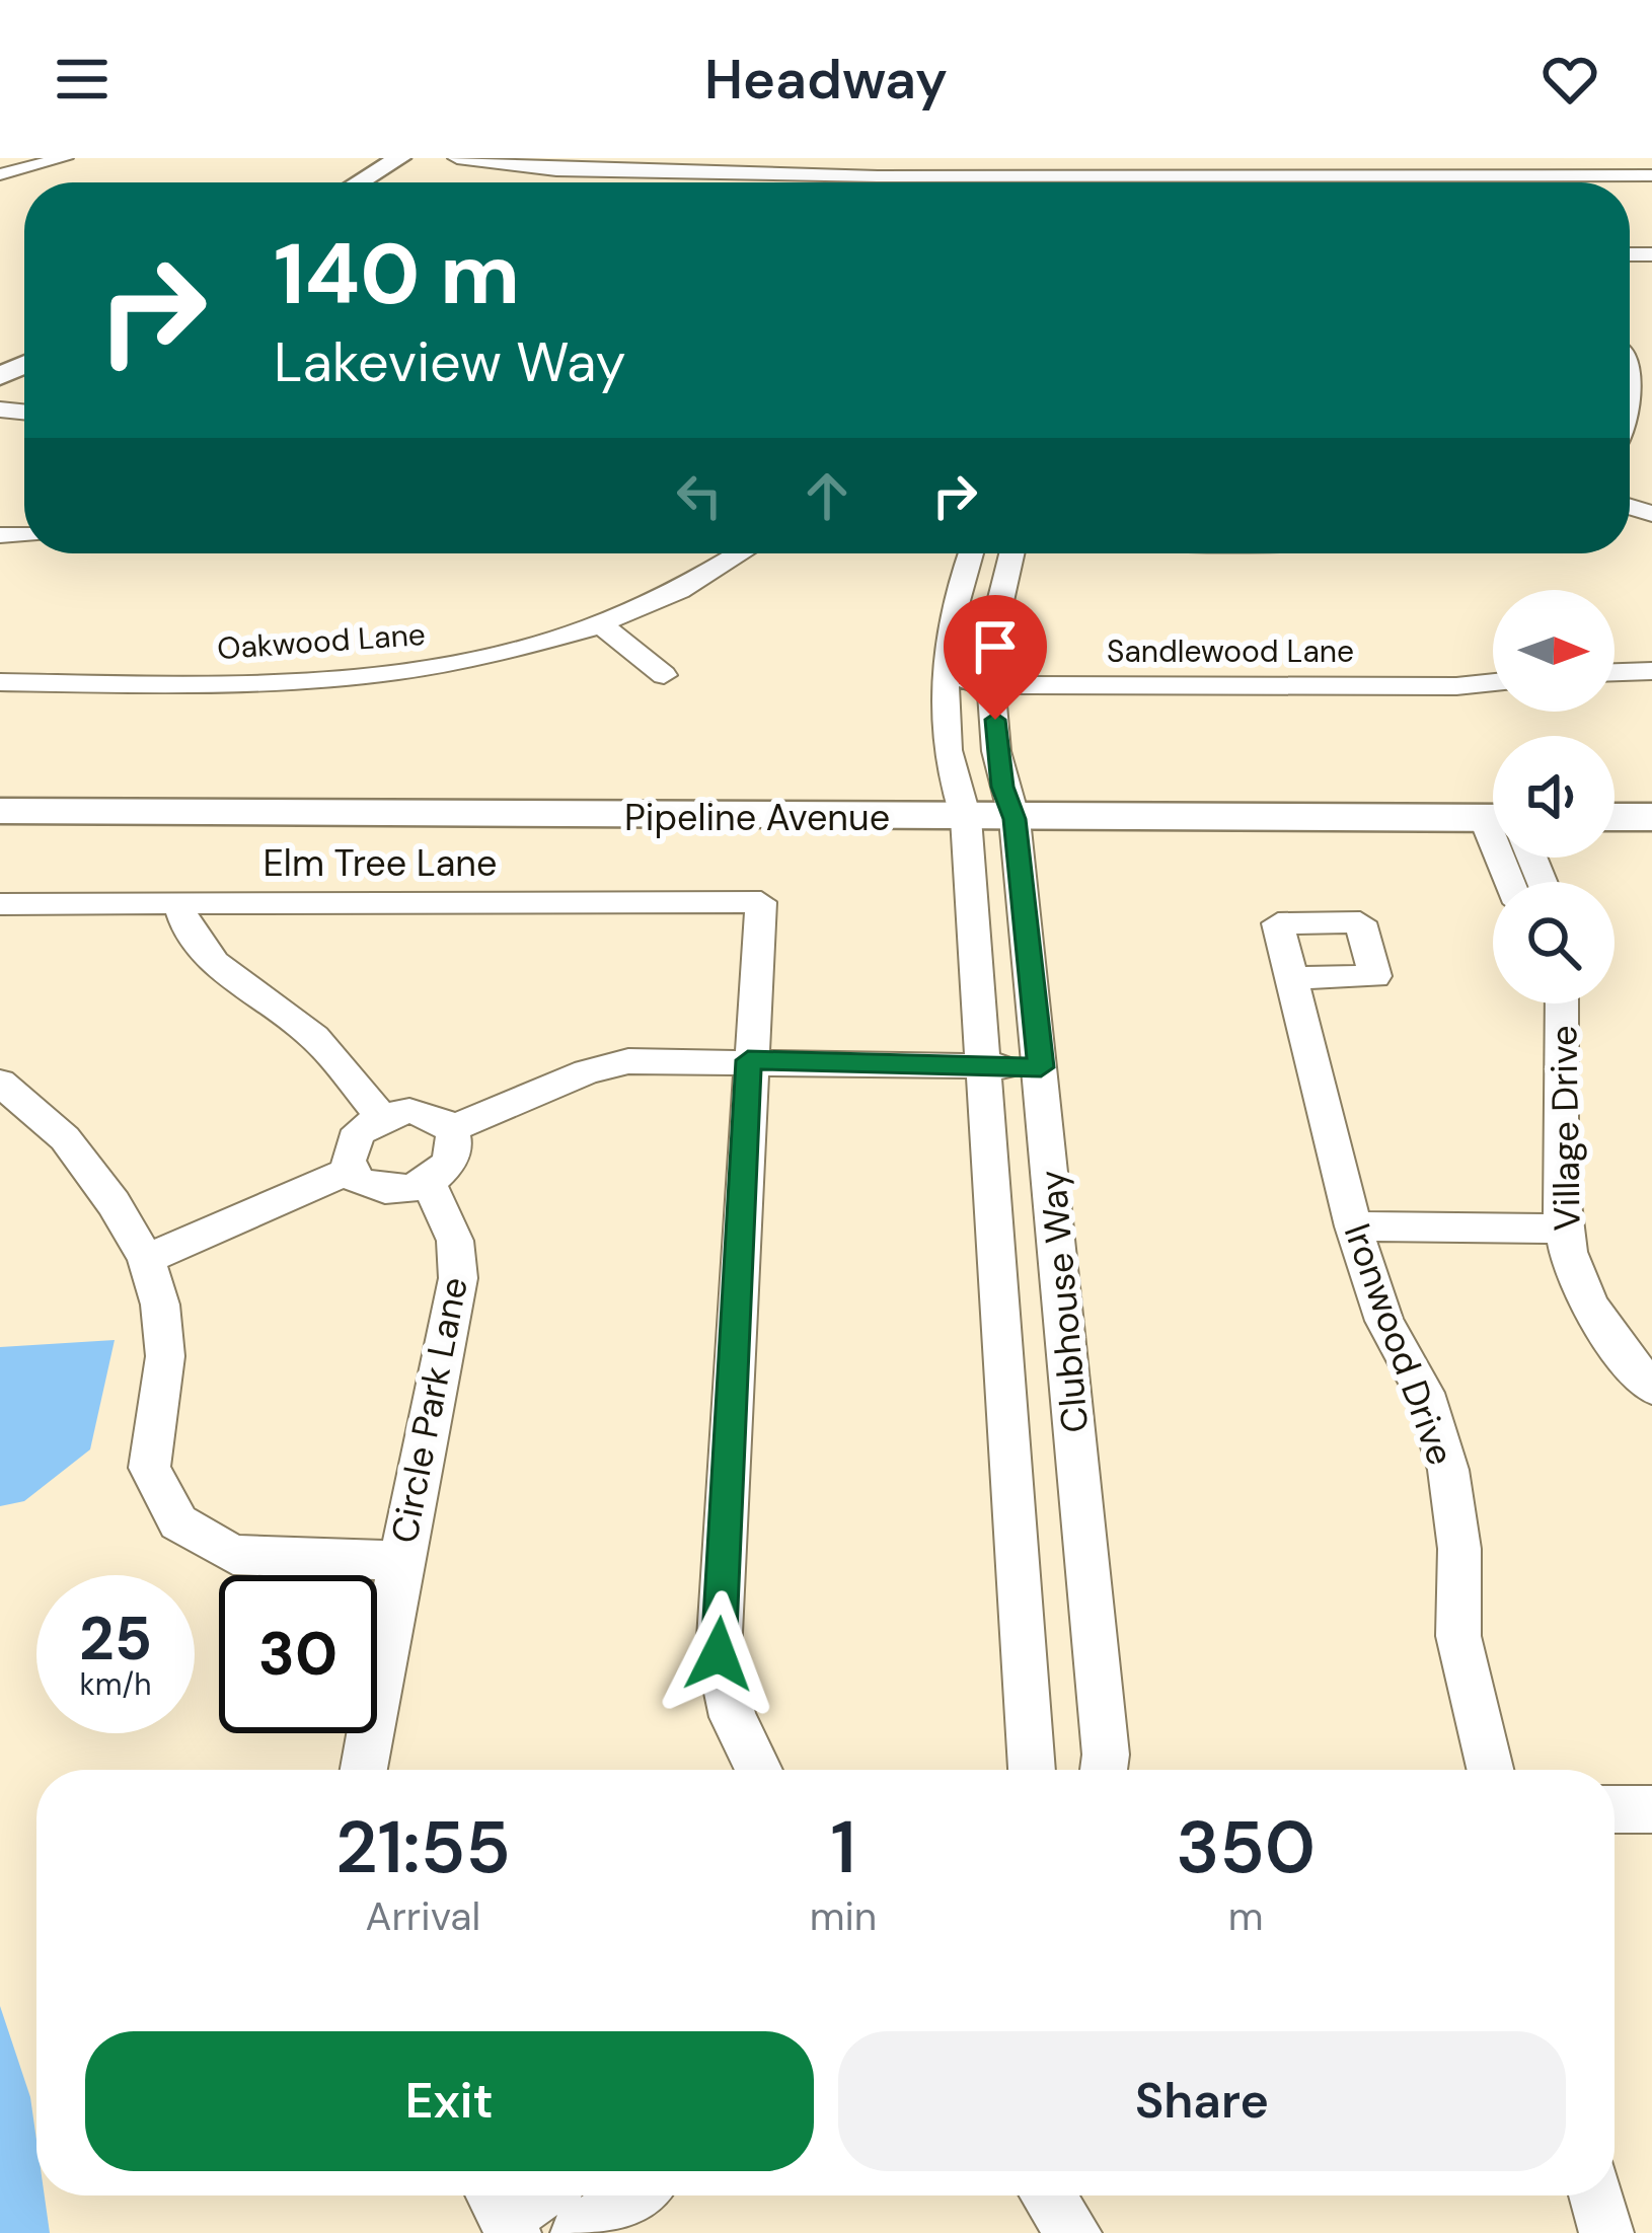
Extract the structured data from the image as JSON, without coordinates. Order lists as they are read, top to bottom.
{
  "streets": {
    "main road": ["Pipeline Avenue"],
    "street": [
      "Oakwood Lane",
      "Sandlewood Lane",
      "Elm Tree Lane",
      "Village Drive",
      "Clubhouse Way",
      "Ironwood Drive",
      "Circle Park Lane"
    ]
  },
  "crossings": [
    ["Sandlewood Lane", "Clubhouse Way"],
    ["Pipeline Avenue", "Clubhouse Way"]
  ],
  "north": "right",
  "page": {
    "header": "Headway",
    "turn": ["140 m", "Lakeview Way"],
    "speed": "25 km/h",
    "limit": "30",
    "eta": [
      "21:55",
      "Arrival",
      "1",
      "min",
      "350",
      "m"
    ],
    "buttons": ["Exit", "Share"]
  }
}
